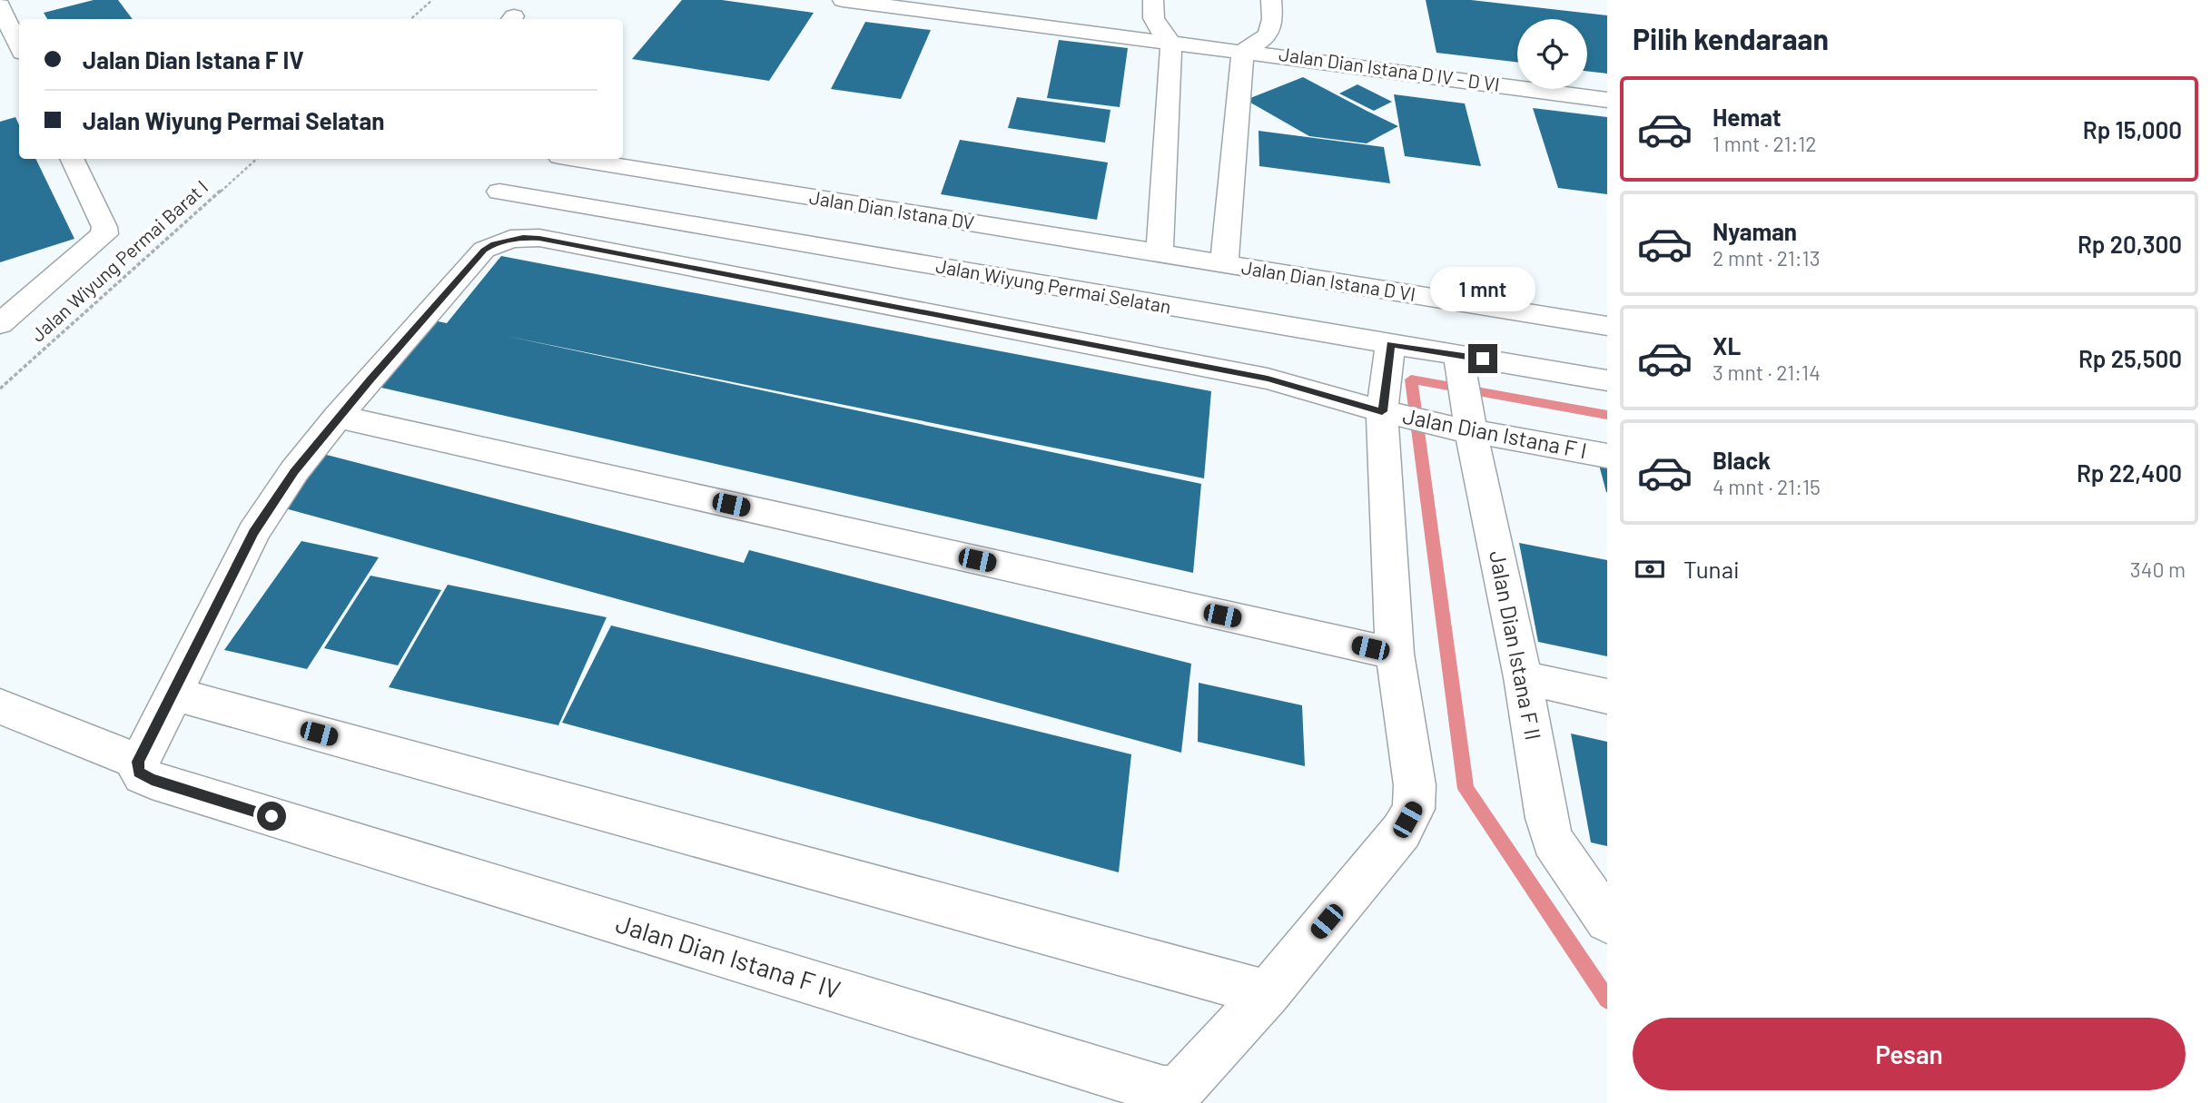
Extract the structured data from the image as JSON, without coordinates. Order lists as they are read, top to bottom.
{
  "streets": {
    "street": [
      "Jalan Dian Istana D IV - D VI",
      "Jalan Dian Istana DV",
      "Jalan Dian Istana D VI",
      "Jalan Wiyung Permai Selatan",
      "Jalan Dian Istana F I",
      "Jalan Dian Istana F II",
      "Jalan Dian Istana F IV"
    ],
    "path": ["Jalan Wiyung Permai Barat I"]
  },
  "crossings": [
    ["Jalan Dian Istana D IV - D VI", "Jalan Dian Istana D VI"],
    ["Jalan Dian Istana DV", "Jalan Dian Istana D VI"],
    ["Jalan Wiyung Permai Selatan", "Jalan Dian Istana F II"],
    ["Jalan Wiyung Permai Selatan", "Jalan Dian Istana F IV"],
    ["Jalan Dian Istana F I", "Jalan Dian Istana F II"],
    ["Jalan Dian Istana F I", "Jalan Dian Istana F IV"]
  ],
  "page": {
    "heading": "Pilih kendaraan",
    "banner": ["Jalan Dian Istana F IV", "Jalan Wiyung Permai Selatan"],
    "list": [
      {
        "name": "Hemat",
        "note": "1 mnt · 21:12",
        "value": "Rp 15,000"
      },
      {
        "name": "Nyaman",
        "note": "2 mnt · 21:13",
        "value": "Rp 20,300"
      },
      {
        "name": "XL",
        "note": "3 mnt · 21:14",
        "value": "Rp 25,500"
      },
      {
        "name": "Black",
        "note": "4 mnt · 21:15",
        "value": "Rp 22,400"
      }
    ],
    "bubble": "1 mnt",
    "pay": ["Tunai", "340 m"],
    "buttons": "Pesan"
  }
}
